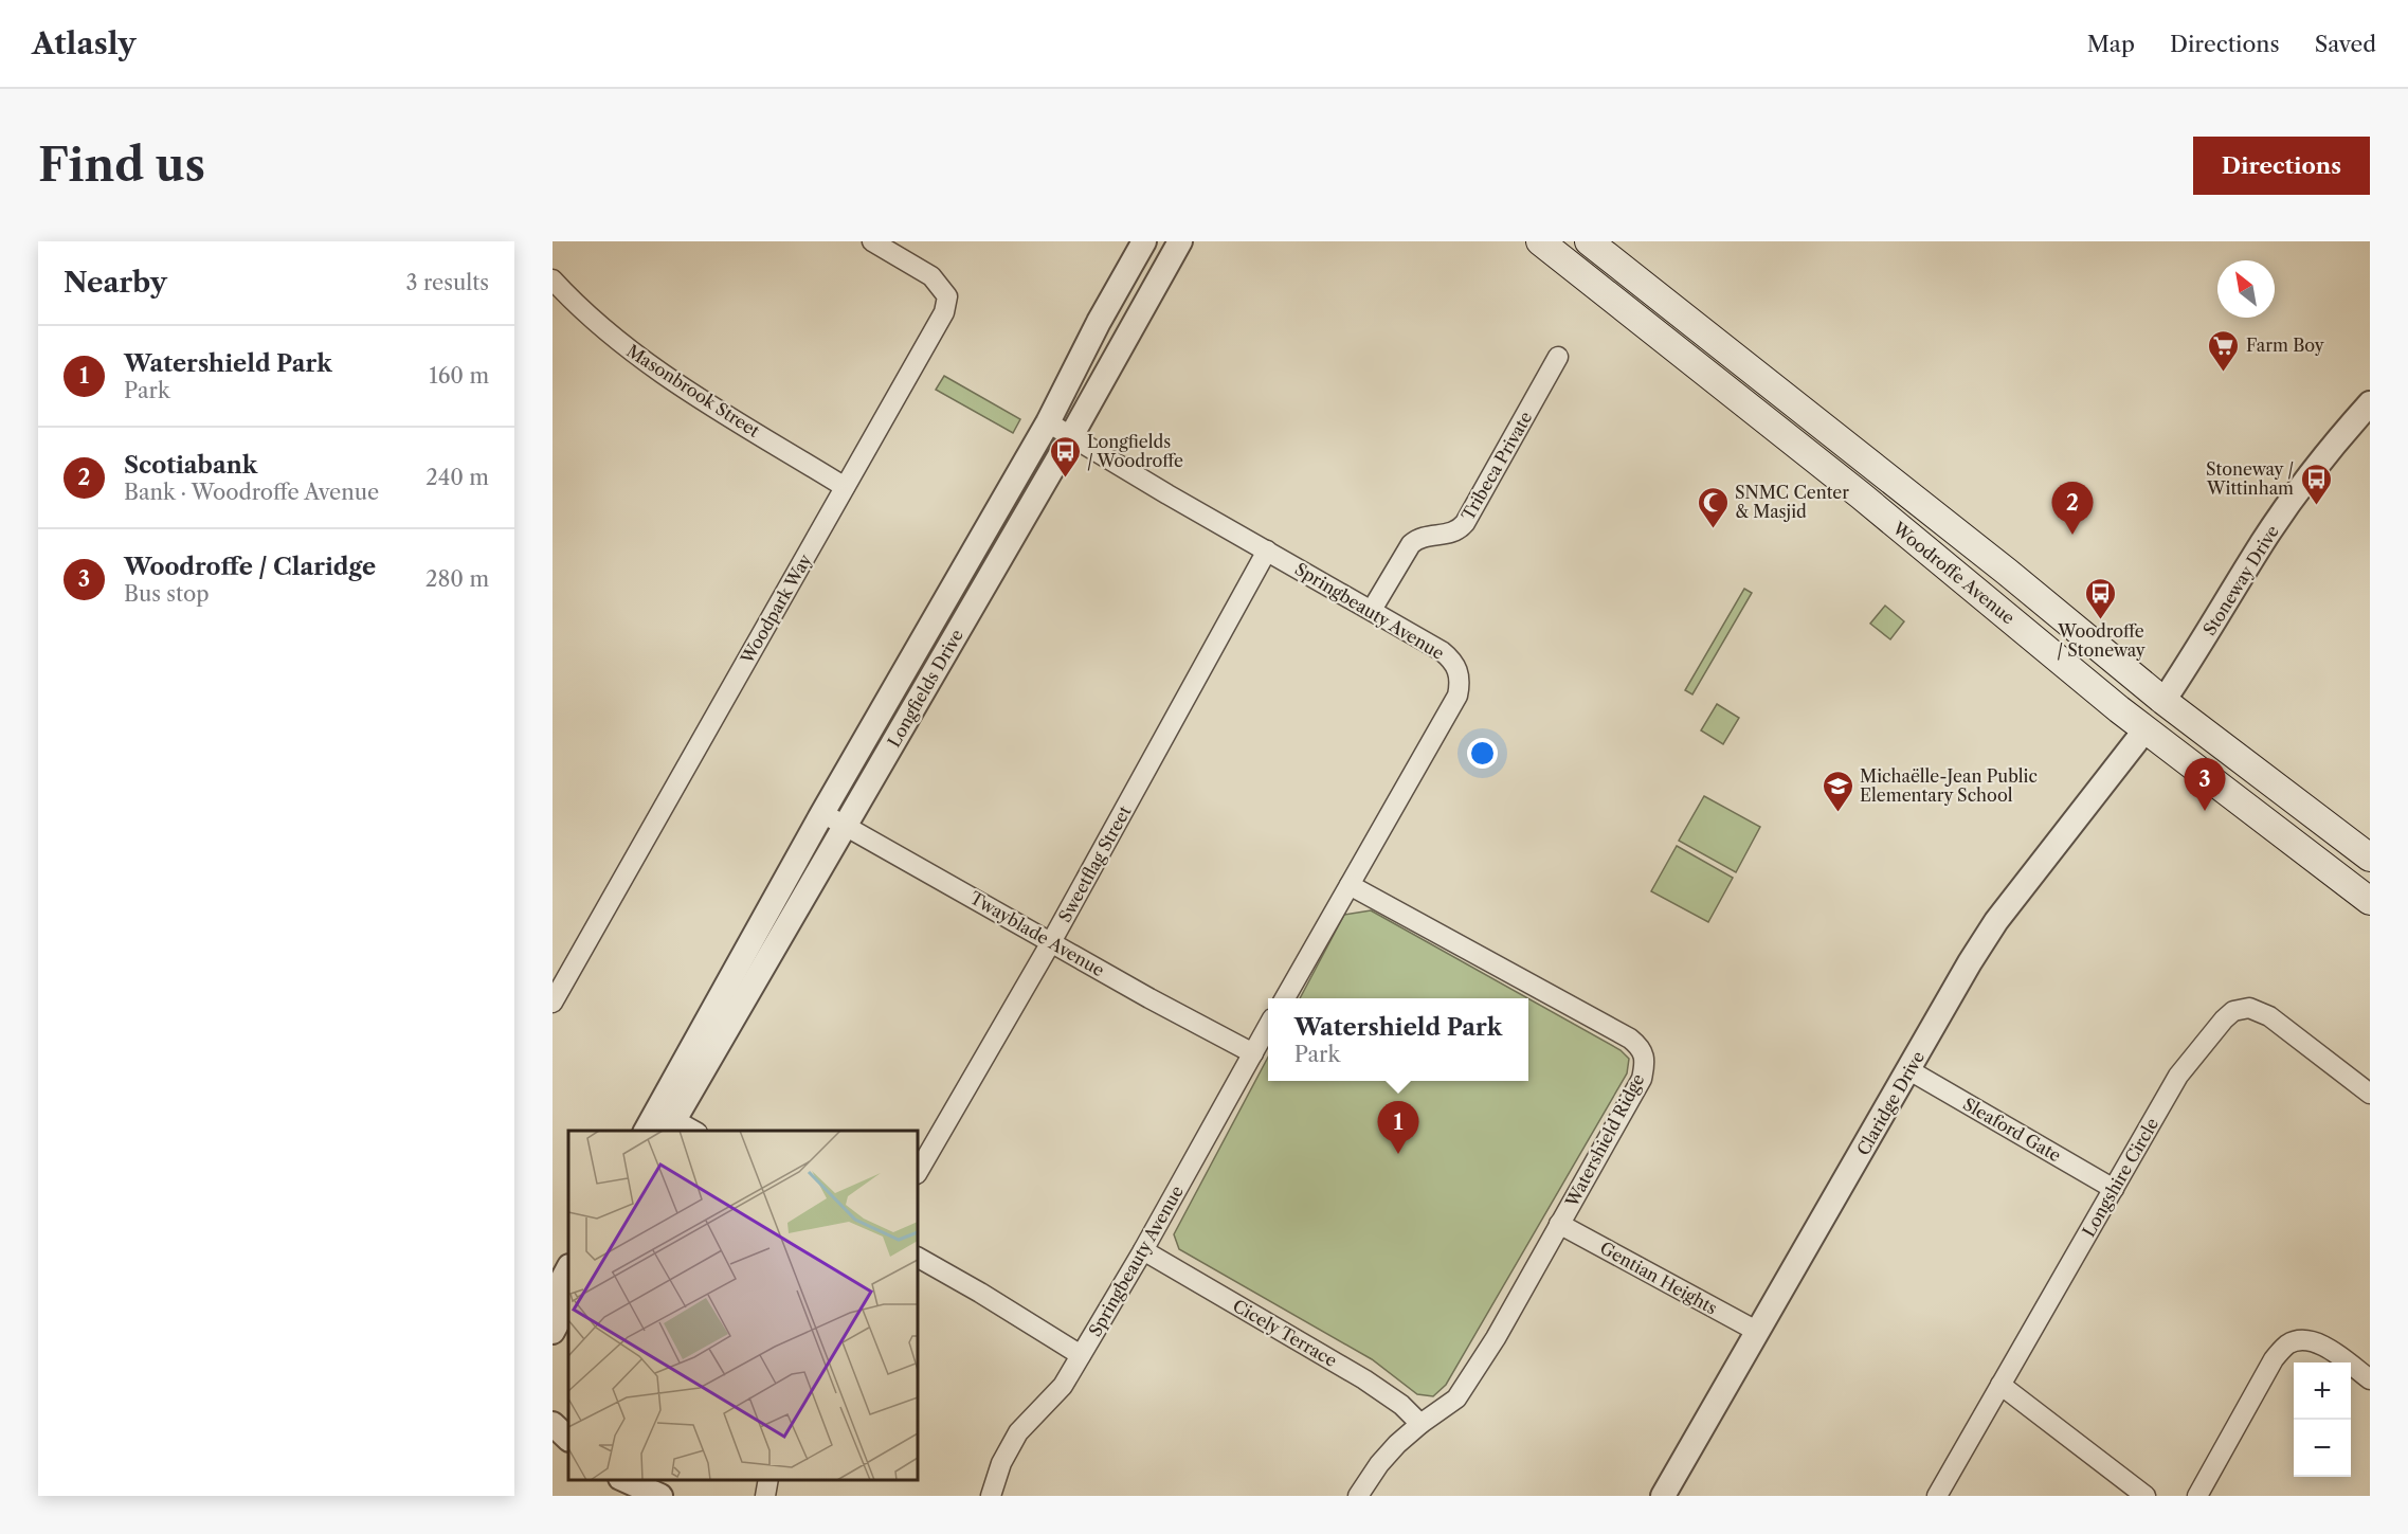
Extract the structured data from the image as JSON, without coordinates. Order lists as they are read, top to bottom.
{
  "streets": {
    "main road": ["Woodroffe Avenue"],
    "street": [
      "Masonbrook Street",
      "Tribeca Private",
      "Stoneway Drive",
      "Woodpark Way",
      "Springbeauty Avenue",
      "Longfields Drive",
      "Sweetflag Street",
      "Twayblade Avenue",
      "Claridge Drive",
      "Sleaford Gate",
      "Watershield Ridge",
      "Longshire Circle",
      "Gentian Heights",
      "Cicely Terrace"
    ]
  },
  "crossings": [
    ["Masonbrook Street", "Woodpark Way"],
    ["Tribeca Private", "Springbeauty Avenue"],
    ["Woodroffe Avenue", "Stoneway Drive"],
    ["Woodroffe Avenue", "Claridge Drive"],
    ["Springbeauty Avenue", "Longfields Drive"],
    ["Springbeauty Avenue", "Sweetflag Street"],
    ["Springbeauty Avenue", "Twayblade Avenue"],
    ["Springbeauty Avenue", "Watershield Ridge"],
    ["Springbeauty Avenue", "Cicely Terrace"],
    ["Longfields Drive", "Twayblade Avenue"],
    ["Sweetflag Street", "Twayblade Avenue"],
    ["Claridge Drive", "Sleaford Gate"],
    ["Claridge Drive", "Gentian Heights"],
    ["Sleaford Gate", "Longshire Circle"],
    ["Watershield Ridge", "Gentian Heights"],
    ["Watershield Ridge", "Cicely Terrace"]
  ],
  "places": {
    "supermarket": ["Farm Boy"],
    "bus stop": ["Longfields / Woodroffe", "Stoneway / Wittinham", "Woodroffe / Stoneway"],
    "mosque": ["SNMC Center & Masjid"],
    "school or university": ["Michaëlle-Jean Public Elementary School"]
  },
  "north": "top left",
  "page": {
    "header": "Atlasly",
    "nav": ["Map", "Directions", "Saved"],
    "buttons": "Directions",
    "title": "Find us",
    "heading": ["Nearby", "3 results"],
    "list": [
      {
        "mark": "1",
        "name": "Watershield Park",
        "note": "Park",
        "value": "160 m"
      },
      {
        "mark": "2",
        "name": "Scotiabank",
        "note": "Bank · Woodroffe Avenue",
        "value": "240 m"
      },
      {
        "mark": "3",
        "name": "Woodroffe / Claridge",
        "note": "Bus stop",
        "value": "280 m"
      }
    ],
    "pins": ["2", "3", "1"],
    "popup": ["Watershield Park", "Park"],
    "map_buttons": ["+", "−"]
  }
}
